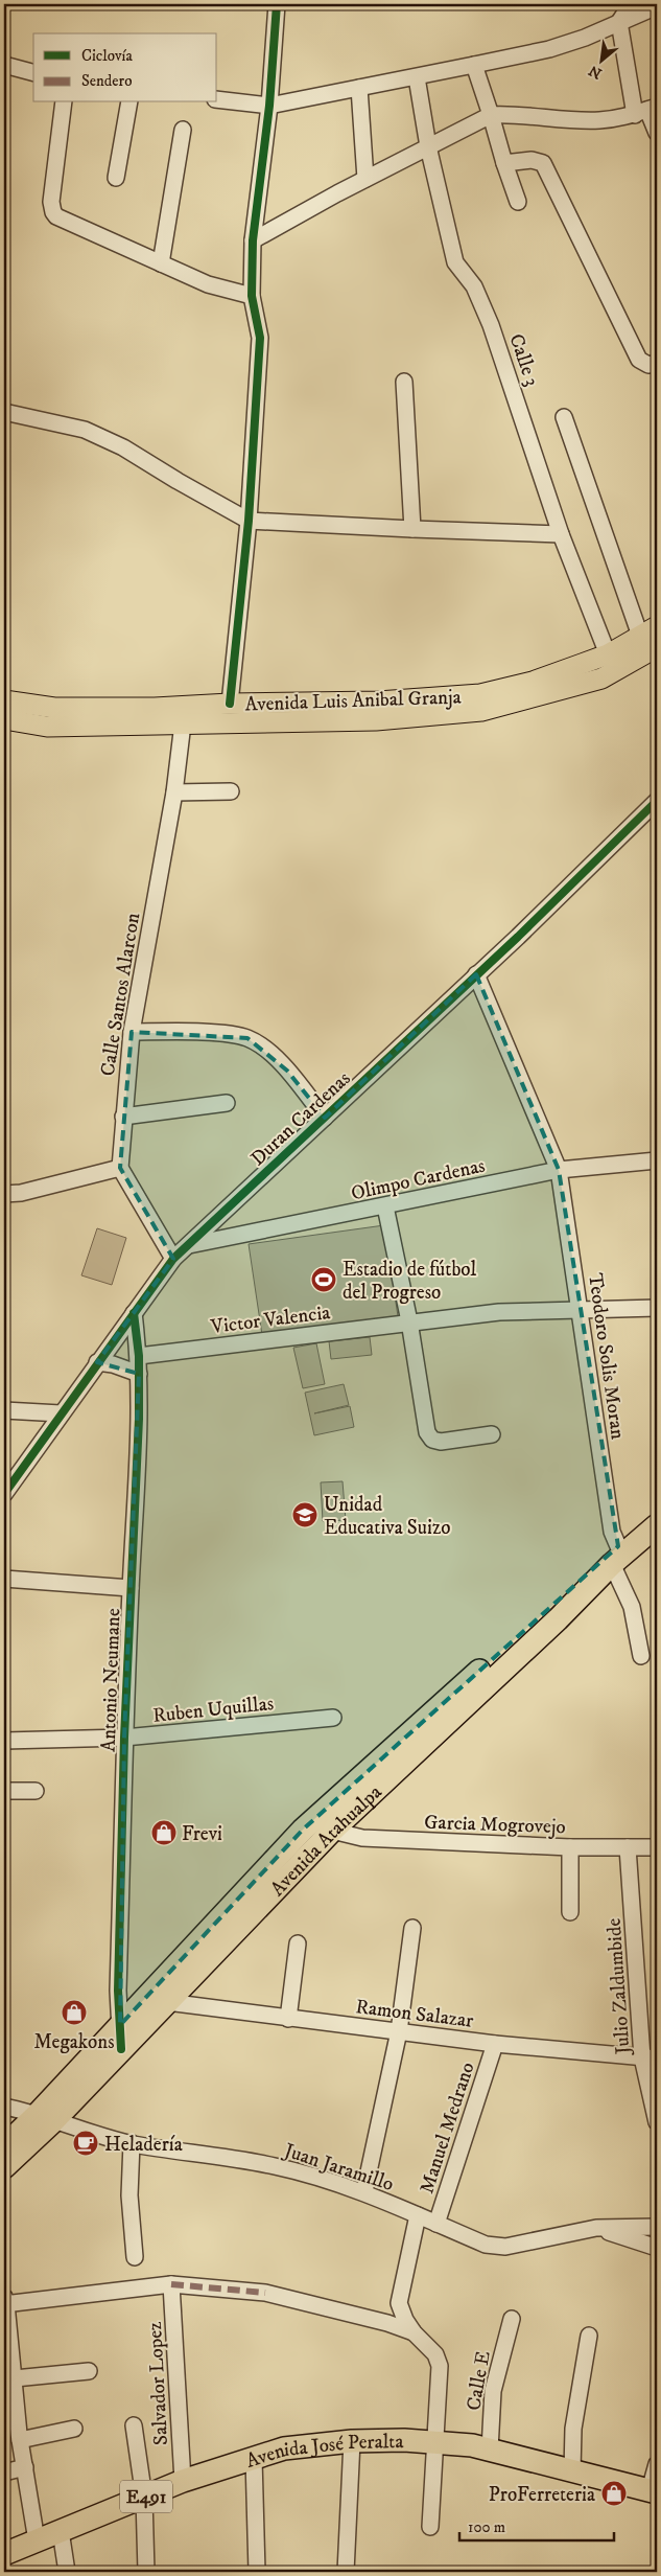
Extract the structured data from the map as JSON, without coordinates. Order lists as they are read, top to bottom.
{
  "streets": {
    "highway": ["Avenida Atahualpa", "Avenida José Peralta", "E491"],
    "main road": ["Avenida Luis Anibal Granja"],
    "street": [
      "Calle 3",
      "Calle Santos Alarcon",
      "Duran Cardenas",
      "Olimpo Cardenas",
      "Victor Valencia",
      "Teodoro Solis Moran",
      "Antonio Neumane",
      "Ruben Uquillas",
      "Garcia Mogrovejo",
      "Julio Zaldumbide",
      "Ramon Salazar",
      "Manuel Medrano",
      "Juan Jaramillo",
      "Calle E",
      "Salvador Lopez"
    ]
  },
  "crossings": [
    ["Calle 3", "Avenida Luis Anibal Granja"],
    ["Avenida Luis Anibal Granja", "Calle Santos Alarcon"],
    ["Duran Cardenas", "Olimpo Cardenas"],
    ["Duran Cardenas", "Teodoro Solis Moran"],
    ["Duran Cardenas", "Antonio Neumane"],
    ["Olimpo Cardenas", "Teodoro Solis Moran"],
    ["Victor Valencia", "Teodoro Solis Moran"],
    ["Victor Valencia", "Antonio Neumane"],
    ["Teodoro Solis Moran", "Avenida Atahualpa"],
    ["Antonio Neumane", "Ruben Uquillas"],
    ["Antonio Neumane", "Avenida Atahualpa"],
    ["Garcia Mogrovejo", "Avenida Atahualpa"],
    ["Garcia Mogrovejo", "Julio Zaldumbide"],
    ["Avenida Atahualpa", "Ramon Salazar"],
    ["Avenida Atahualpa", "Juan Jaramillo"],
    ["Julio Zaldumbide", "Ramon Salazar"],
    ["Ramon Salazar", "Manuel Medrano"],
    ["Manuel Medrano", "Juan Jaramillo"],
    ["Calle E", "Avenida José Peralta"],
    ["Salvador Lopez", "Avenida José Peralta"]
  ],
  "places": {
    "sports": ["Estadio de fútbol del Progreso"],
    "school or university": ["Unidad Educativa Suizo"],
    "shop": ["Frevi", "Megakons", "ProFerreteria"],
    "cafe": ["Heladería"]
  },
  "legend": ["Ciclovía", "Sendero"],
  "scale_bar": "100 m",
  "north": "bottom left"
}
